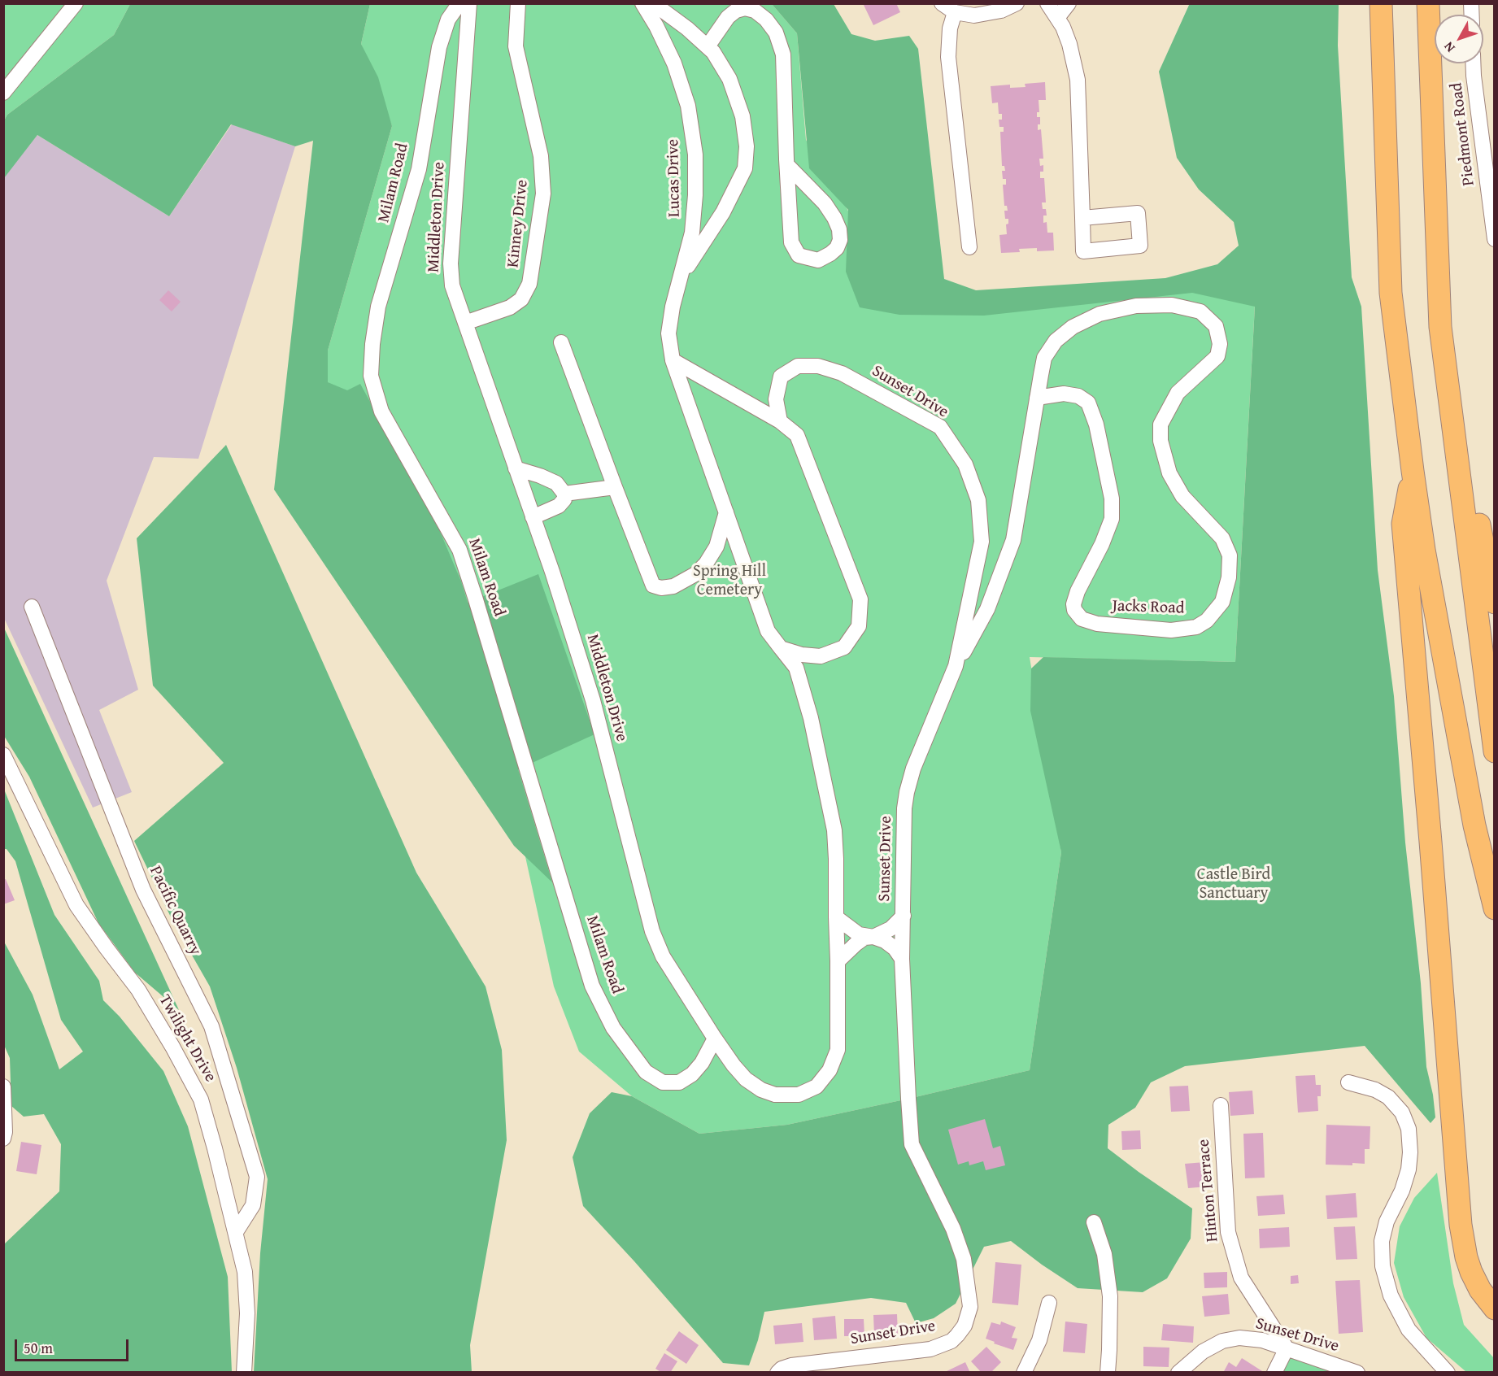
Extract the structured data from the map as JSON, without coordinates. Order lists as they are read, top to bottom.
{
  "streets": {
    "street": [
      "Piedmont Road",
      "Lucas Drive",
      "Milam Road",
      "Middleton Drive",
      "Kinney Drive",
      "Sunset Drive",
      "Jacks Road",
      "Pacific Quarry",
      "Twilight Drive",
      "Hinton Terrace"
    ]
  },
  "crossings": [
    ["Lucas Drive", "Middleton Drive"],
    ["Milam Road", "Middleton Drive"],
    ["Middleton Drive", "Kinney Drive"],
    ["Sunset Drive", "Jacks Road"],
    ["Sunset Drive", "Hinton Terrace"],
    ["Pacific Quarry", "Twilight Drive"]
  ],
  "parks": ["Spring Hill Cemetery", "Castle Bird Sanctuary"],
  "scale_bar": "50 m",
  "north": "bottom left"
}
